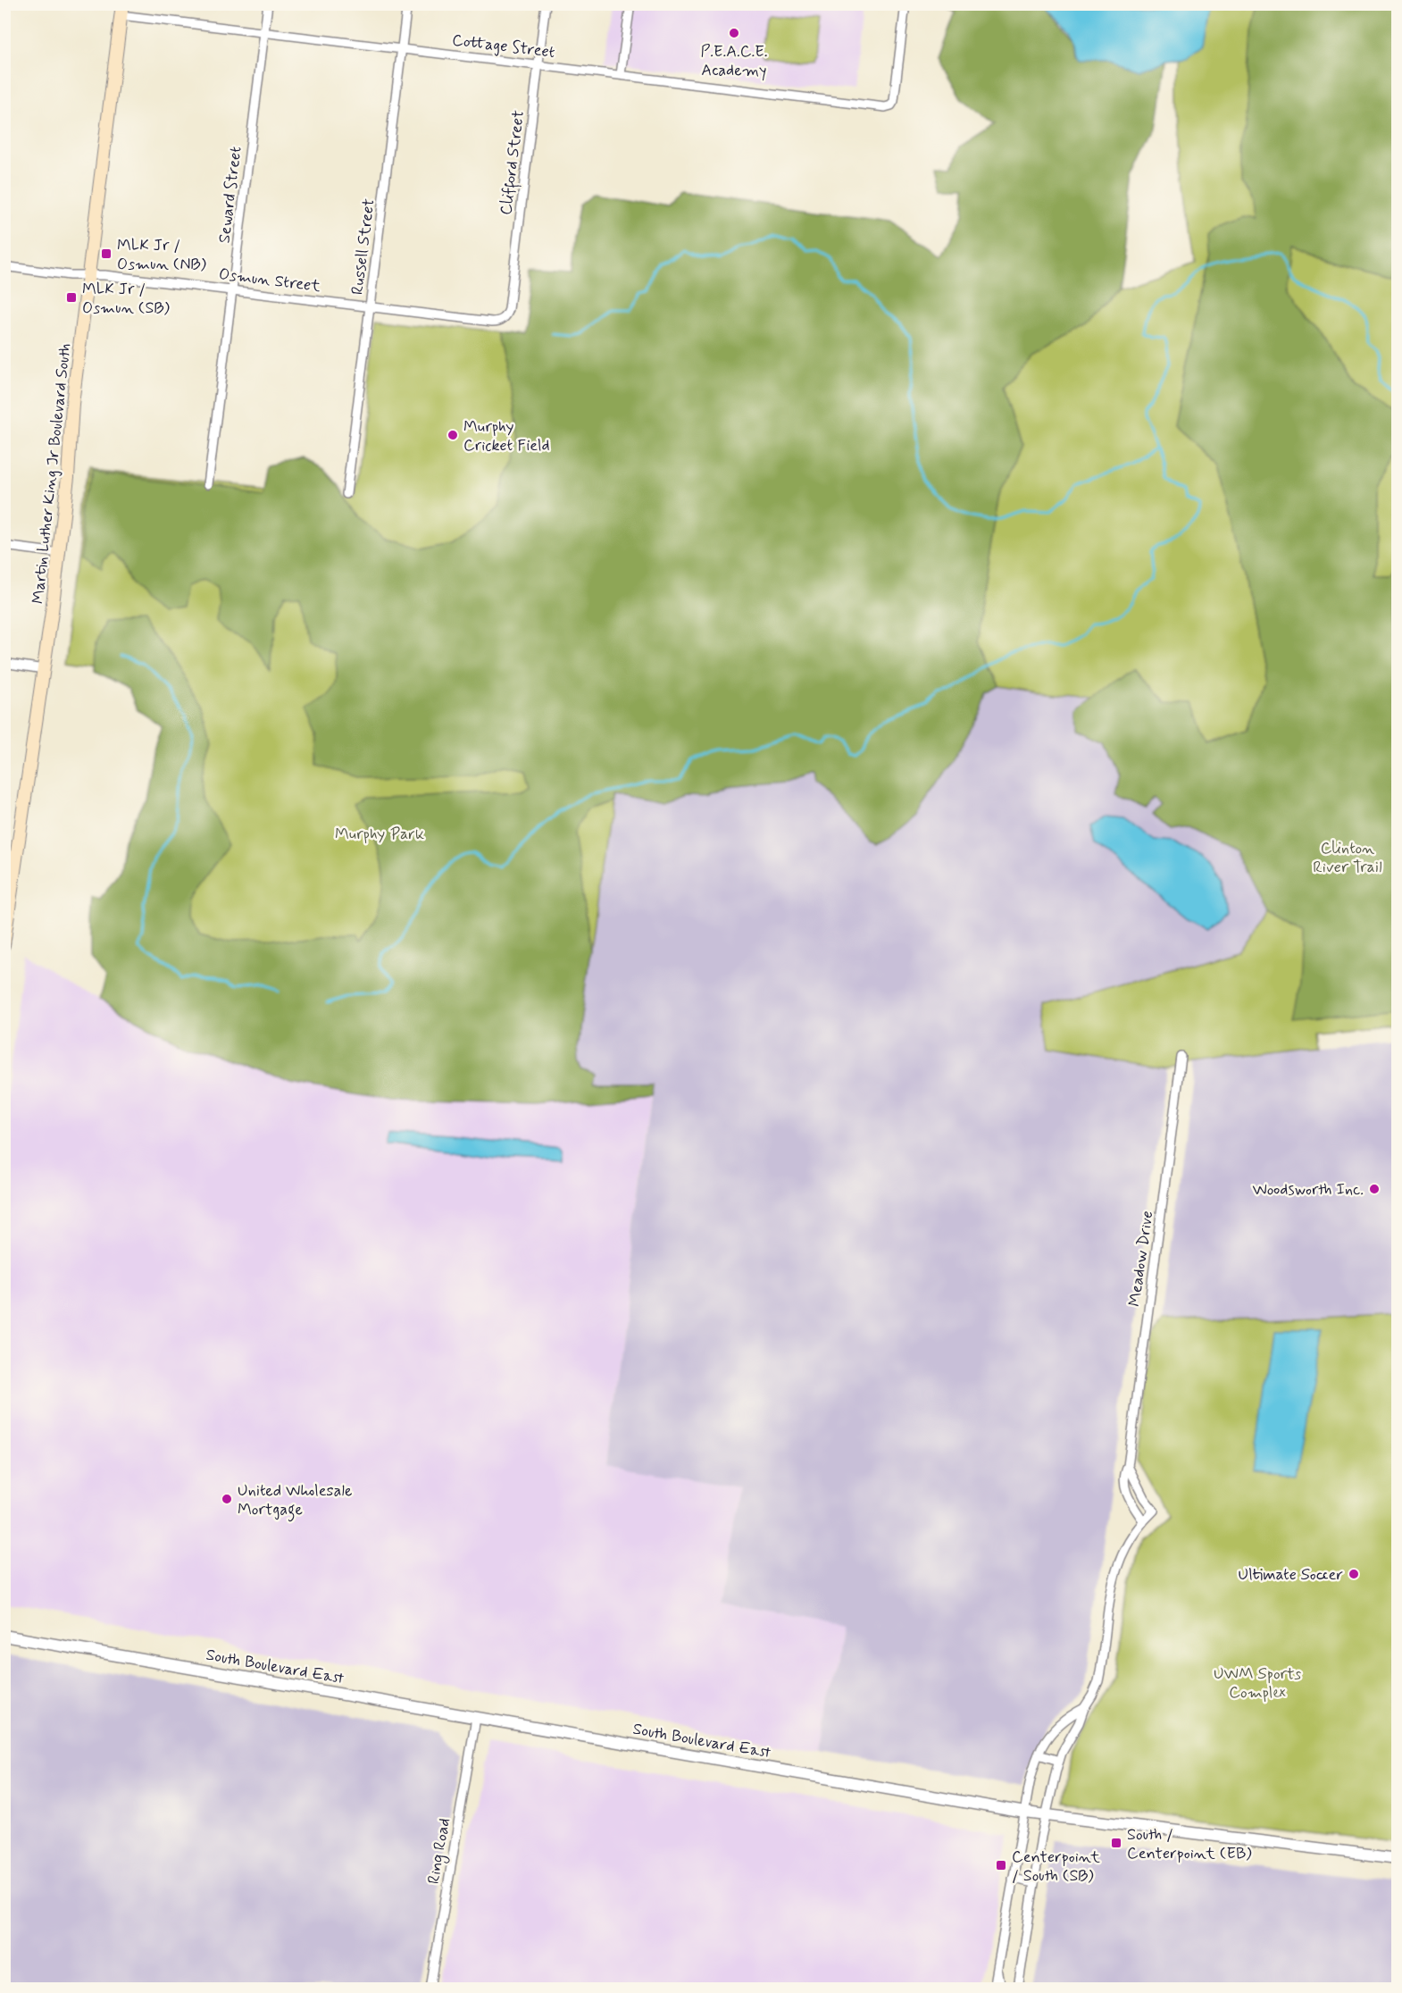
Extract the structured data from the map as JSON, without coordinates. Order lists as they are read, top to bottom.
{
  "streets": {
    "main road": ["Martin Luther King Jr Boulevard South"],
    "street": [
      "Cottage Street",
      "Clifford Street",
      "Seward Street",
      "Russell Street",
      "Osmun Street",
      "Meadow Drive",
      "South Boulevard East",
      "Ring Road"
    ]
  },
  "crossings": [
    ["Cottage Street", "Clifford Street"],
    ["Cottage Street", "Seward Street"],
    ["Cottage Street", "Russell Street"],
    ["Cottage Street", "Martin Luther King Jr Boulevard South"],
    ["Clifford Street", "Osmun Street"],
    ["Seward Street", "Osmun Street"],
    ["Russell Street", "Osmun Street"],
    ["Osmun Street", "Martin Luther King Jr Boulevard South"],
    ["South Boulevard East", "Ring Road"]
  ],
  "parks": ["Murphy Park", "Clinton River Trail", "UWM Sports Complex"],
  "places": {
    "other": [
      "P.E.A.C.E. Academy",
      "Murphy Cricket Field",
      "Woodsworth Inc.",
      "United Wholesale Mortgage",
      "Ultimate Soccer"
    ],
    "transit": [
      "MLK Jr / Osmun (NB)",
      "MLK Jr / Osmun (SB)",
      "South / Centerpoint (EB)",
      "Centerpoint / South (SB)"
    ]
  }
}
